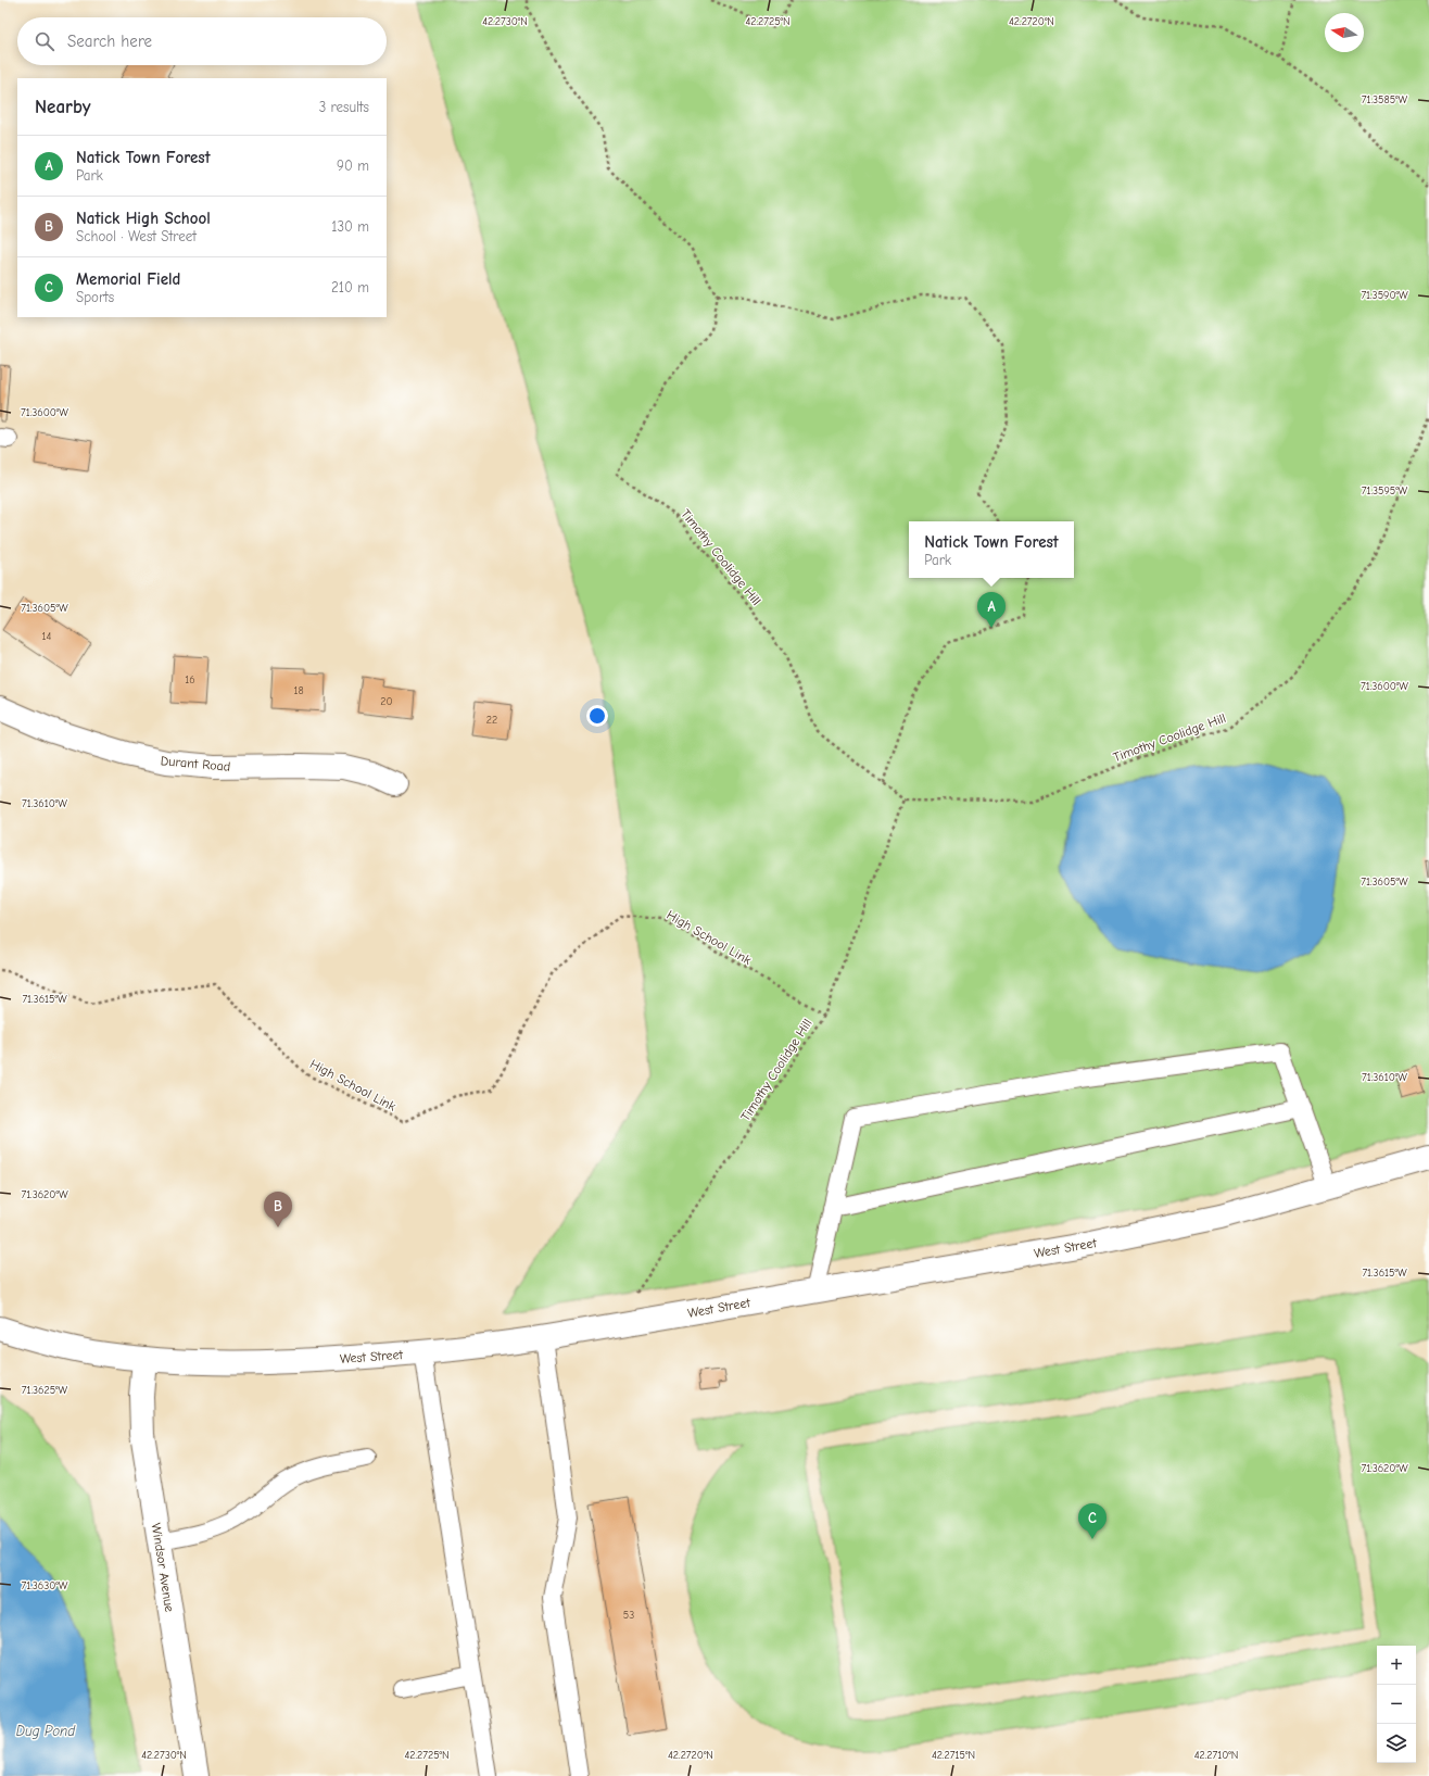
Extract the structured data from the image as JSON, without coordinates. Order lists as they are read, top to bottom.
{
  "streets": {
    "street": ["Durant Road", "West Street", "Windsor Avenue"],
    "path": ["Timothy Coolidge Hill", "High School Link"]
  },
  "crossings": [
    ["Timothy Coolidge Hill", "High School Link"],
    ["Timothy Coolidge Hill", "West Street"],
    ["West Street", "Windsor Avenue"]
  ],
  "water": ["Dug Pond"],
  "house_numbers": [
    "14",
    "16",
    "18",
    "20",
    "22",
    "53"
  ],
  "north": "left",
  "page": {
    "search": "Search here",
    "heading": ["Nearby", "3 results"],
    "list": [
      {
        "mark": "A",
        "name": "Natick Town Forest",
        "note": "Park",
        "value": "90 m"
      },
      {
        "mark": "B",
        "name": "Natick High School",
        "note": "School · West Street",
        "value": "130 m"
      },
      {
        "mark": "C",
        "name": "Memorial Field",
        "note": "Sports",
        "value": "210 m"
      }
    ],
    "popup": ["Natick Town Forest", "Park"],
    "pins": ["A", "B", "C"],
    "map_buttons": ["+", "−"]
  },
  "coordinates": [
    "42.2730°N",
    "42.2725°N",
    "42.2720°N",
    "71.3585°W",
    "71.3590°W",
    "71.3600°W",
    "71.3595°W",
    "71.3605°W",
    "71.3610°W",
    "71.3615°W",
    "71.3620°W",
    "71.3625°W",
    "71.3630°W",
    "42.2715°N",
    "42.2710°N"
  ]
}
